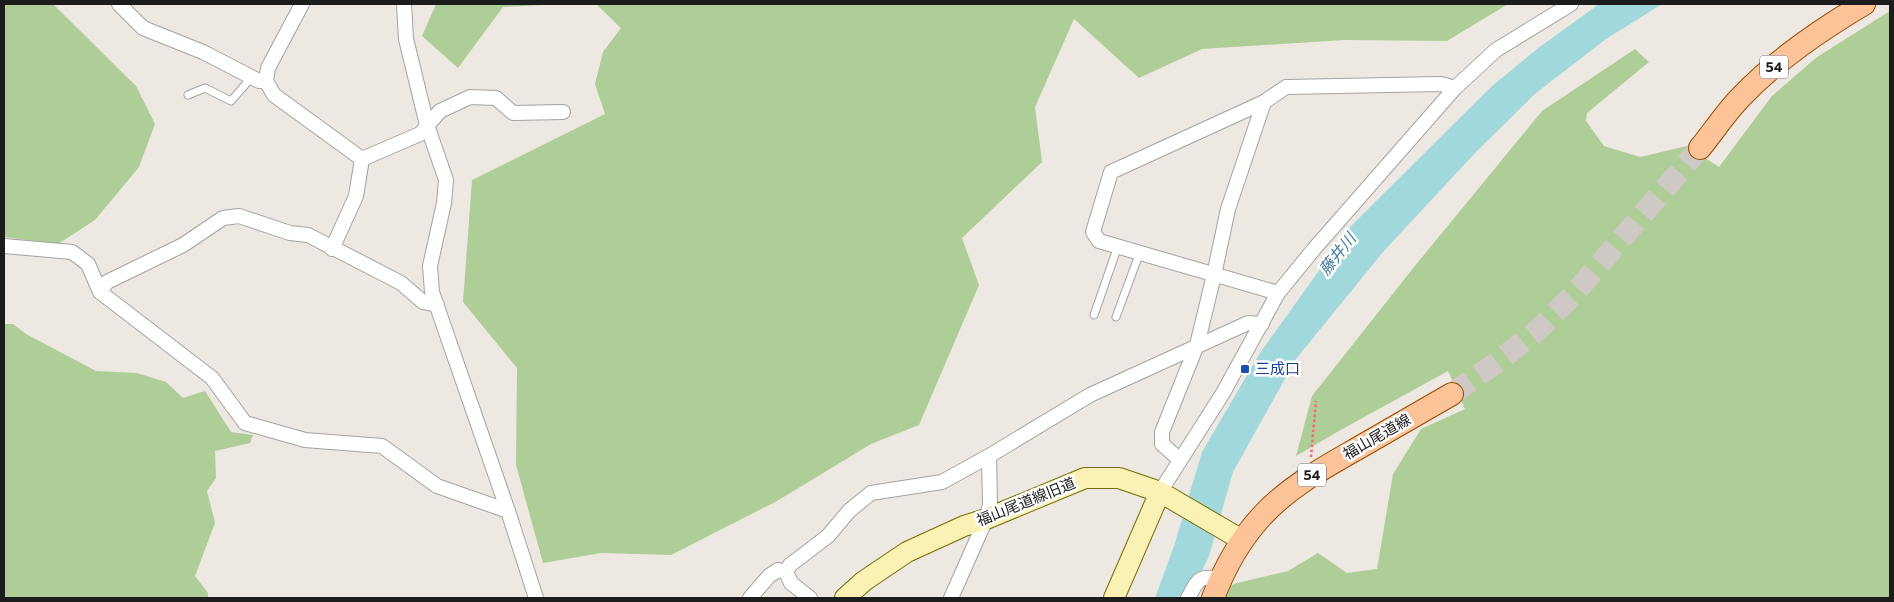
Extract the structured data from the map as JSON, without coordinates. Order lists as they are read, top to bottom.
{
  "streets": {
    "main road": ["54", "福山尾道線"],
    "street": ["福山尾道線旧道"]
  },
  "crossings": [
    ["福山尾道線", "福山尾道線旧道"]
  ],
  "water": ["藤井川"],
  "places": {
    "transit": ["三成口"]
  }
}
